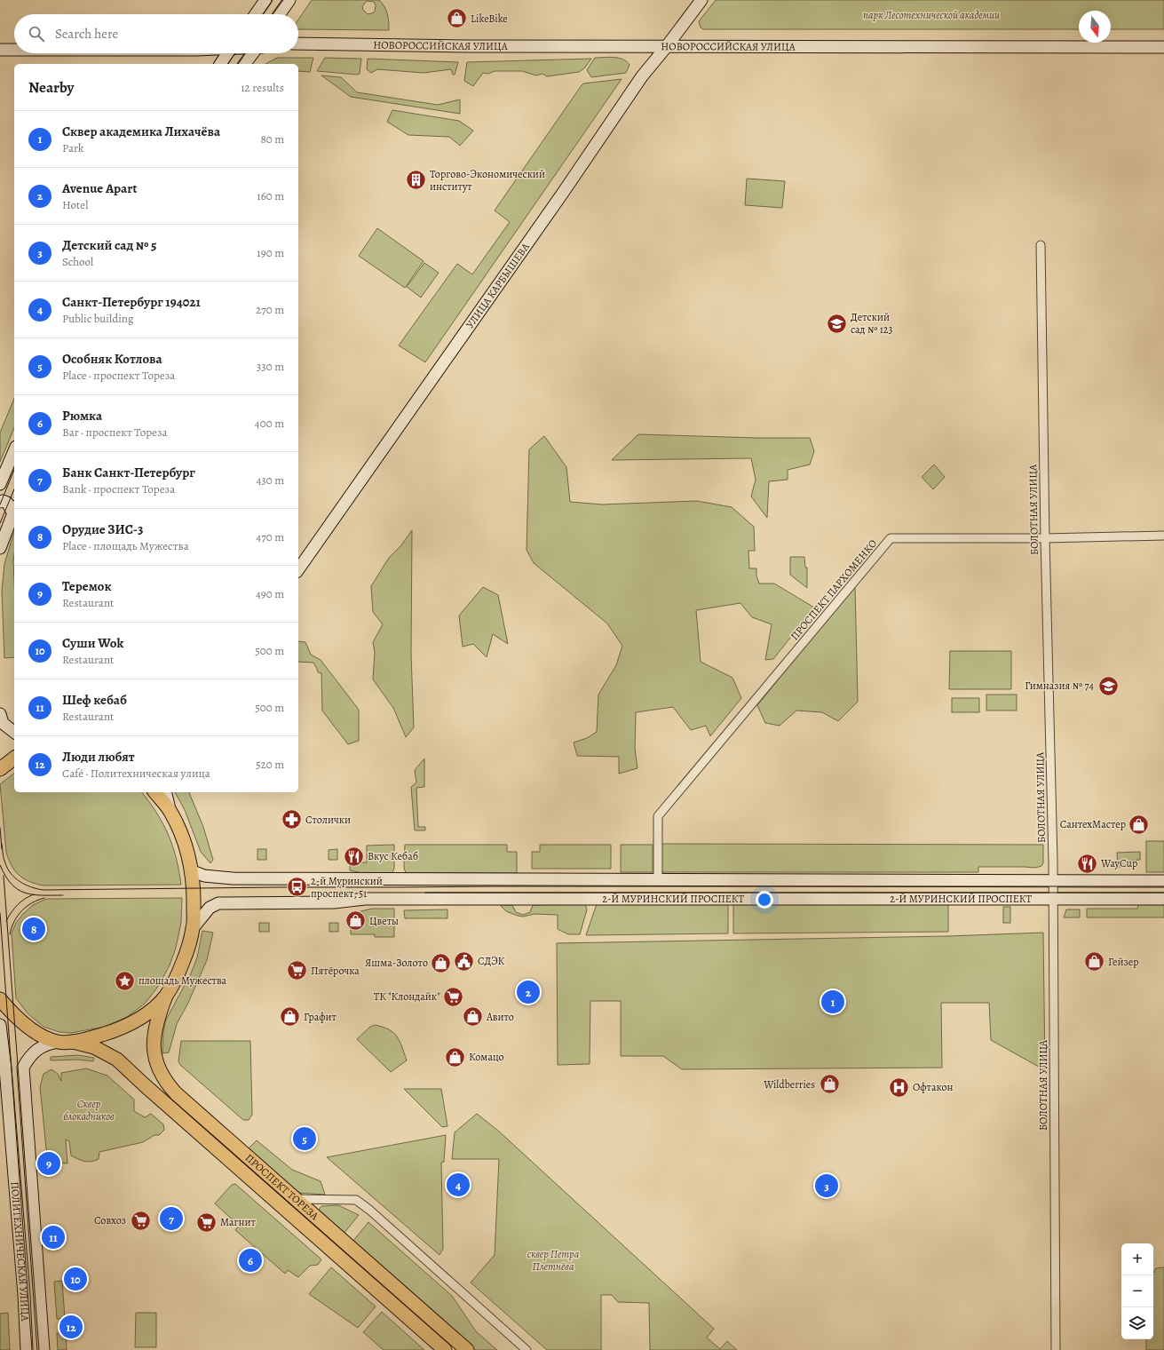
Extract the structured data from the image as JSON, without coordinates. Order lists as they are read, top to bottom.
{
  "streets": {
    "main road": [
      "НОВОРОССИЙСКАЯ УЛИЦА",
      "УЛИЦА КАРБЫШЕВА",
      "2-Й МУРИНСКИЙ ПРОСПЕКТ",
      "ПРОСПЕКТ ТОРЕЗА",
      "ПОЛИТЕХНИЧЕСКАЯ УЛИЦА"
    ],
    "street": ["БОЛОТНАЯ УЛИЦА", "ПРОСПЕКТ ПАРХОМЕНКО"]
  },
  "crossings": [
    ["НОВОРОССИЙСКАЯ УЛИЦА", "УЛИЦА КАРБЫШЕВА"],
    ["БОЛОТНАЯ УЛИЦА", "ПРОСПЕКТ ПАРХОМЕНКО"],
    ["БОЛОТНАЯ УЛИЦА", "2-Й МУРИНСКИЙ ПРОСПЕКТ"],
    ["ПРОСПЕКТ ПАРХОМЕНКО", "2-Й МУРИНСКИЙ ПРОСПЕКТ"]
  ],
  "parks": ["парк Лесотехнической академии", "Сквер блокадников", "сквер Петра Плетнёва"],
  "places": {
    "shop": [
      "LikeBike",
      "СантехМастер",
      "Цветы",
      "Гейзер",
      "Яшма-Золото",
      "Графит",
      "Авито",
      "Комацо",
      "Wildberries"
    ],
    "building": ["Торгово-Экономический институт"],
    "school or university": ["Детский сад № 123", "Гимназия № 74"],
    "pharmacy": ["Столички"],
    "restaurant": ["Вкус Кебаб", "WayCup"],
    "bus stop": ["2-й Муринский проспект, 51"],
    "public building": ["СДЭК"],
    "supermarket": [
      "Пятёрочка",
      "ТК \"Клондайк\"",
      "Совхоз",
      "Магнит"
    ],
    "place": ["площадь Мужества"],
    "hospital": ["Офтакон"]
  },
  "north": "bottom",
  "page": {
    "search": "Search here",
    "heading": ["Nearby", "12 results"],
    "list": [
      {
        "mark": "1",
        "name": "Сквер академика Лихачёва",
        "note": "Park",
        "value": "80 m"
      },
      {
        "mark": "2",
        "name": "Avenue Apart",
        "note": "Hotel",
        "value": "160 m"
      },
      {
        "mark": "3",
        "name": "Детский сад № 5",
        "note": "School",
        "value": "190 m"
      },
      {
        "mark": "4",
        "name": "Санкт-Петербург 194021",
        "note": "Public building",
        "value": "270 m"
      },
      {
        "mark": "5",
        "name": "Особняк Котлова",
        "note": "Place · проспект Тореза",
        "value": "330 m"
      },
      {
        "mark": "6",
        "name": "Рюмка",
        "note": "Bar · проспект Тореза",
        "value": "400 m"
      },
      {
        "mark": "7",
        "name": "Банк Санкт-Петербург",
        "note": "Bank · проспект Тореза",
        "value": "430 m"
      },
      {
        "mark": "8",
        "name": "Орудие ЗИС-3",
        "note": "Place · площадь Мужества",
        "value": "470 m"
      },
      {
        "mark": "9",
        "name": "Теремок",
        "note": "Restaurant",
        "value": "490 m"
      },
      {
        "mark": "10",
        "name": "Суши Wok",
        "note": "Restaurant",
        "value": "500 m"
      },
      {
        "mark": "11",
        "name": "Шеф кебаб",
        "note": "Restaurant",
        "value": "500 m"
      },
      {
        "mark": "12",
        "name": "Люди любят",
        "note": "Café · Политехническая улица",
        "value": "520 m"
      }
    ],
    "pins": [
      "8",
      "2",
      "1",
      "5",
      "9",
      "4",
      "3",
      "7",
      "11",
      "6",
      "10",
      "12"
    ],
    "map_buttons": ["+", "−"]
  }
}
